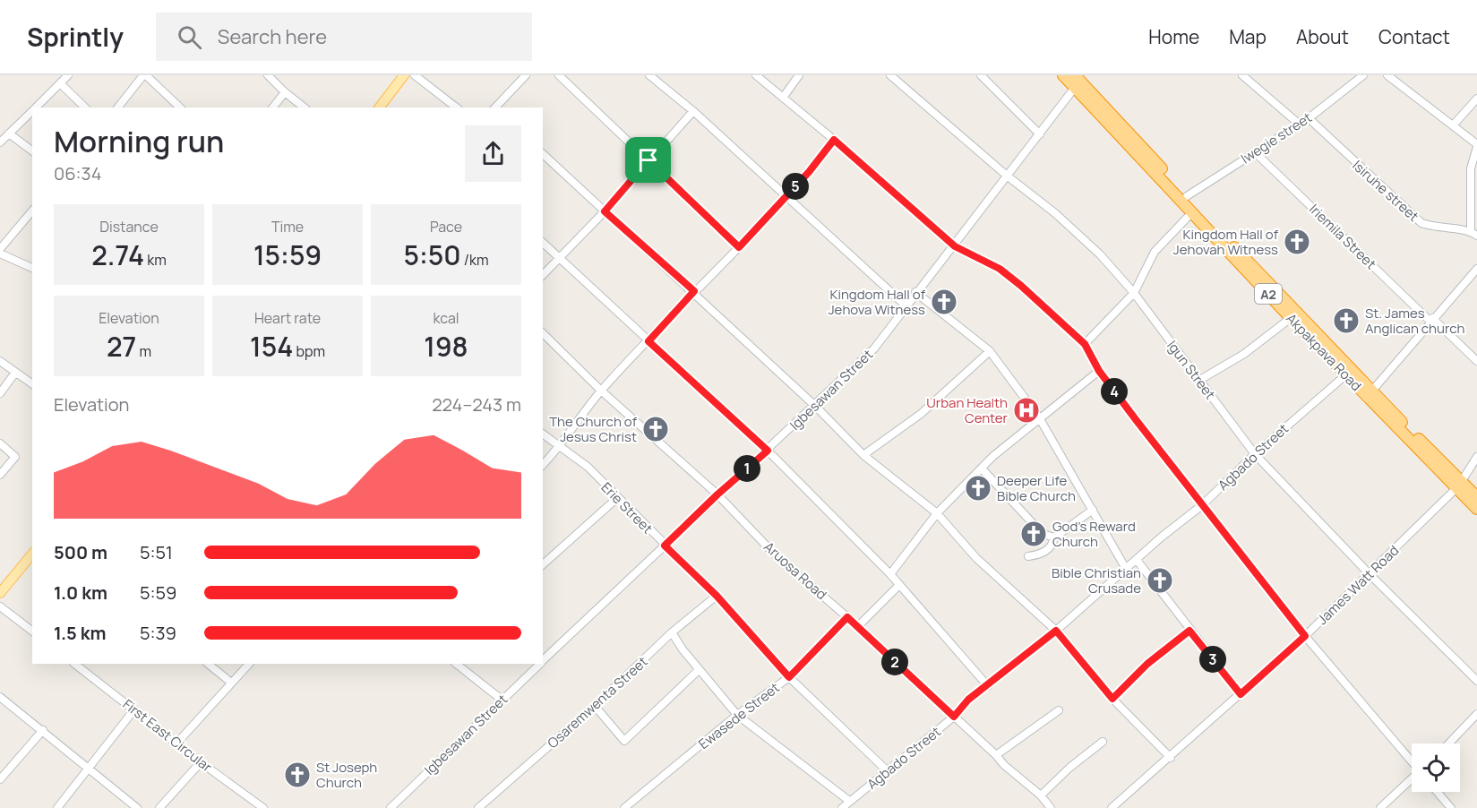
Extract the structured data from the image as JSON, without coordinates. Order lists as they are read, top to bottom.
{
  "streets": {
    "highway": ["A2", "Akpakpava Road"],
    "street": [
      "Iwegie street",
      "Isiruhe street",
      "Iriemila Street",
      "Igun Street",
      "Igbesawan Street",
      "Agbado Street",
      "Erie Street",
      "Aruosa Road",
      "James Watt Road",
      "Osaremwenta Street",
      "Ewasede Street",
      "First East Circular"
    ]
  },
  "crossings": [
    ["Iwegie street", "Isiruhe street"],
    ["Iwegie street", "Iriemila Street"],
    ["Iwegie street", "Akpakpava Road"],
    ["Akpakpava Road", "Igbesawan Street"],
    ["Akpakpava Road", "Agbado Street"],
    ["Akpakpava Road", "James Watt Road"],
    ["Igun Street", "Igbesawan Street"],
    ["Igun Street", "Agbado Street"],
    ["Igun Street", "James Watt Road"],
    ["Igbesawan Street", "Erie Street"],
    ["Igbesawan Street", "Aruosa Road"],
    ["Agbado Street", "Erie Street"],
    ["Agbado Street", "Aruosa Road"],
    ["Erie Street", "Osaremwenta Street"],
    ["Erie Street", "Ewasede Street"],
    ["Aruosa Road", "Ewasede Street"]
  ],
  "places": {
    "church": [
      "Kingdom Hall of Jehovah Witness",
      "Kingdom Hall of Jehova Witness",
      "St. James Anglican church",
      "The Church of Jesus Christ",
      "Deeper Life Bible Church",
      "God's Reward Church",
      "Bible Christian Crusade",
      "St Joseph Church"
    ],
    "hospital": ["Urban Health Center"]
  },
  "page": {
    "header": "Sprintly",
    "search": "Search here",
    "nav": [
      "Home",
      "Map",
      "About",
      "Contact"
    ],
    "heading": ["Morning run", "06:34"],
    "pins": [
      "5",
      "4",
      "1",
      "3",
      "2"
    ],
    "stats": [
      ["Distance", "2.74 km"],
      ["Time", "15:59"],
      ["Pace", "5:50 /km"],
      ["Elevation", "27 m"],
      ["Heart rate", "154 bpm"],
      ["kcal", "198"]
    ],
    "chart": ["Elevation", "224–243 m"],
    "list": [
      {
        "name": "500 m",
        "note": "5:51"
      },
      {
        "name": "1.0 km",
        "note": "5:59"
      },
      {
        "name": "1.5 km",
        "note": "5:39"
      }
    ]
  }
}
